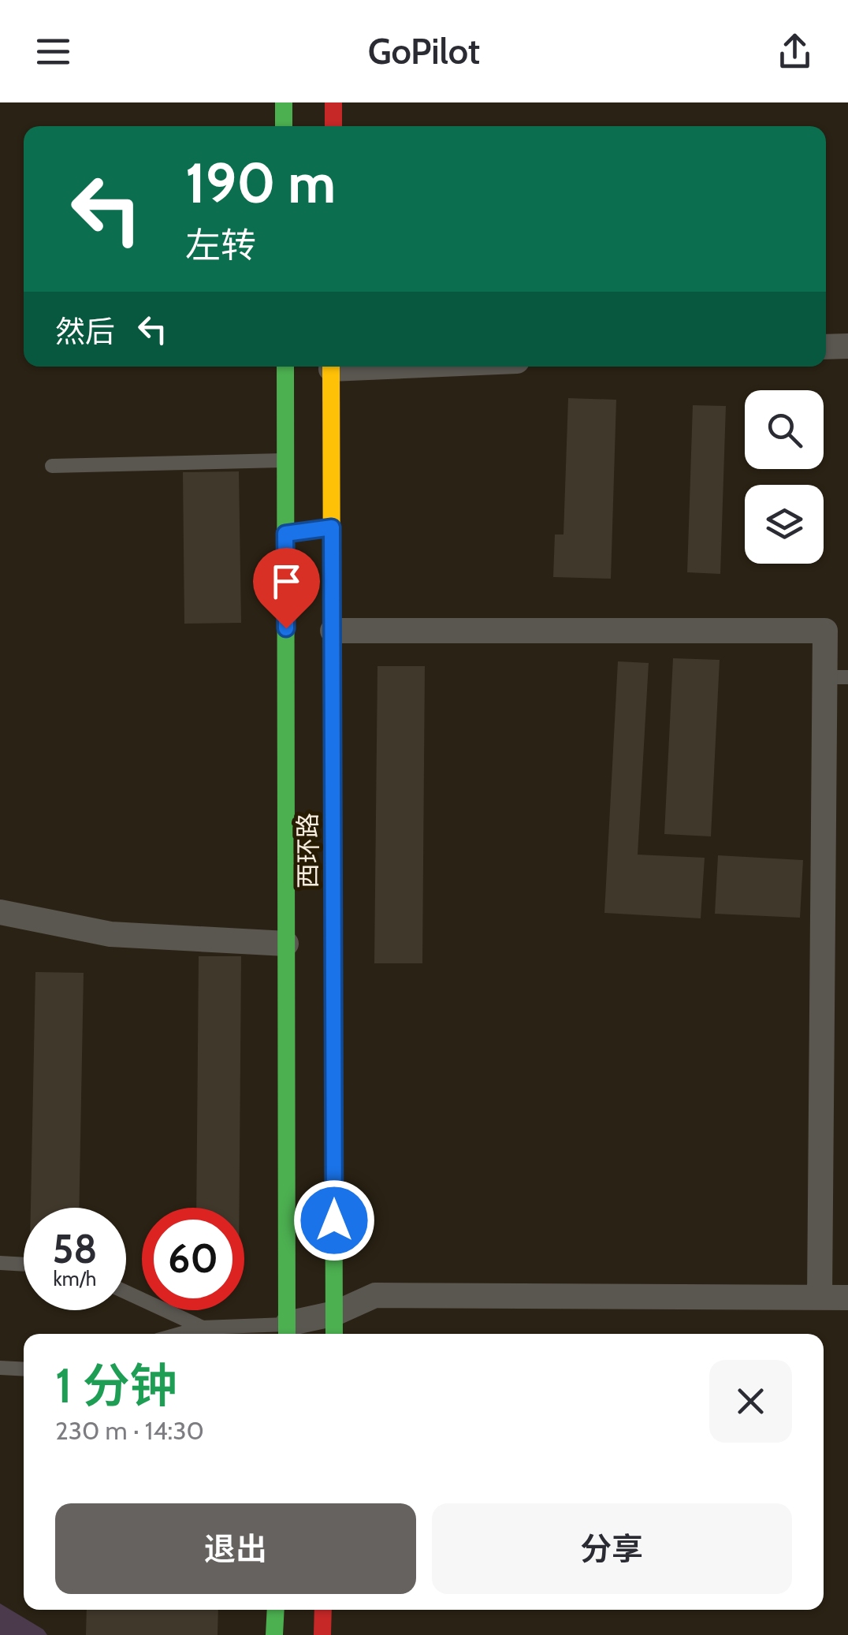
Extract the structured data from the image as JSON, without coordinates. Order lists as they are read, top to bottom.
{
  "streets": {
    "main road": ["西环路"]
  },
  "page": {
    "header": "GoPilot",
    "turn": ["190 m", "左转"],
    "then": "然后",
    "speed": "58 km/h",
    "limit": "60",
    "heading": ["1 分钟", "230 m · 14:30"],
    "buttons": ["退出", "分享"]
  }
}
